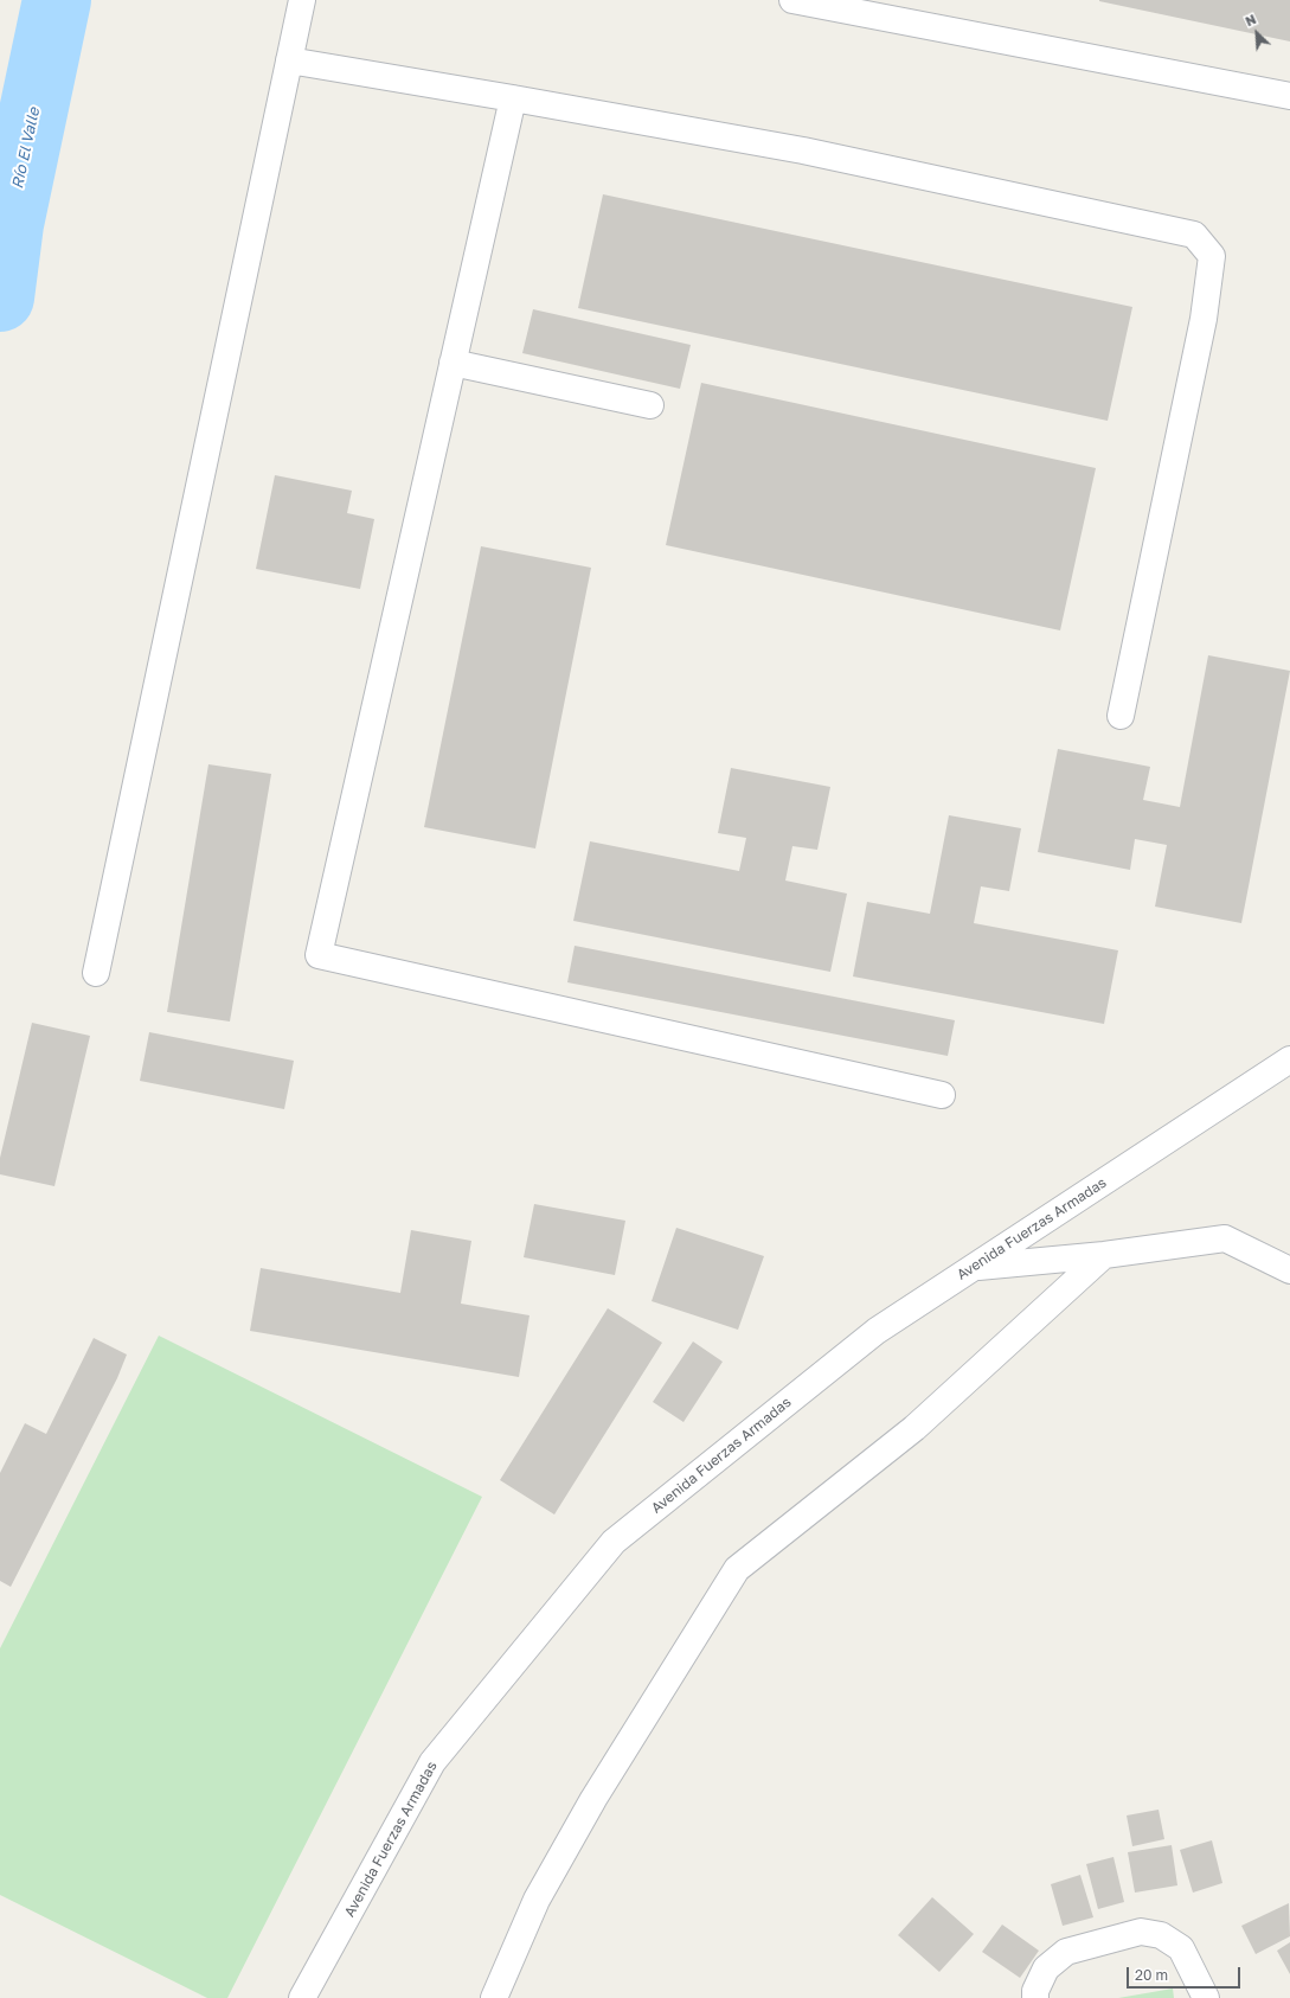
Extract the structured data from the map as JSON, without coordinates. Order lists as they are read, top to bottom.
{
  "streets": {
    "street": ["Avenida Fuerzas Armadas"]
  },
  "water": ["Río El Valle"],
  "scale_bar": "20 m",
  "north": "top left"
}
